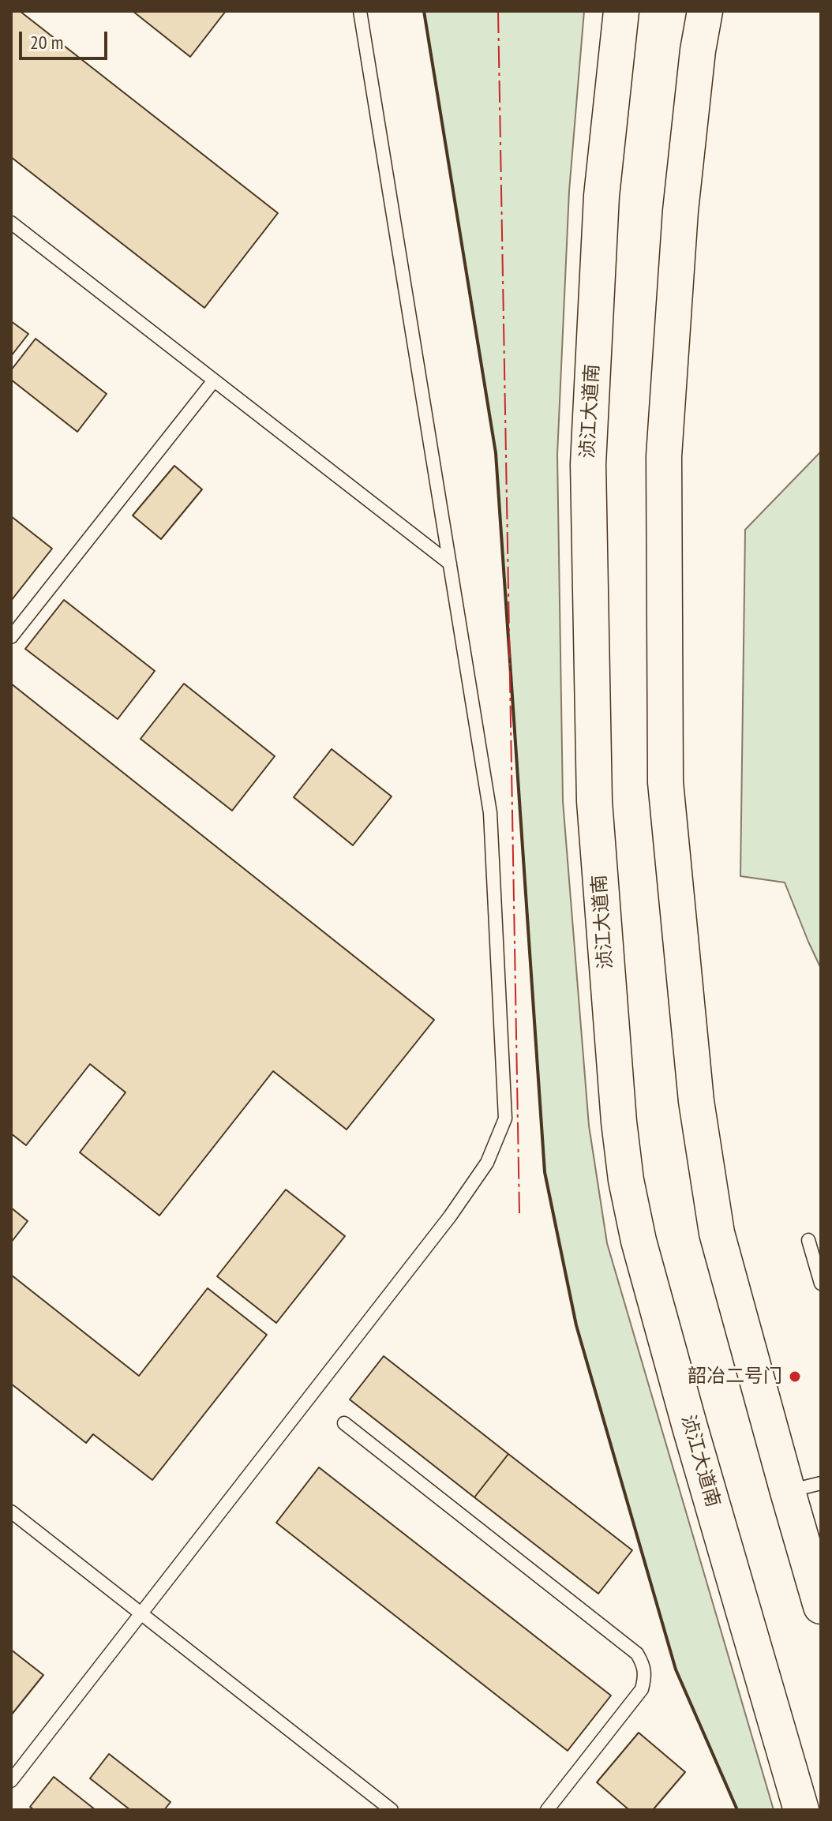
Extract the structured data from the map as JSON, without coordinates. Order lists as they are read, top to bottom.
{
  "streets": {
    "main road": ["浈江大道南"]
  },
  "places": ["韶冶二号门"],
  "scale_bar": "20 m"
}
